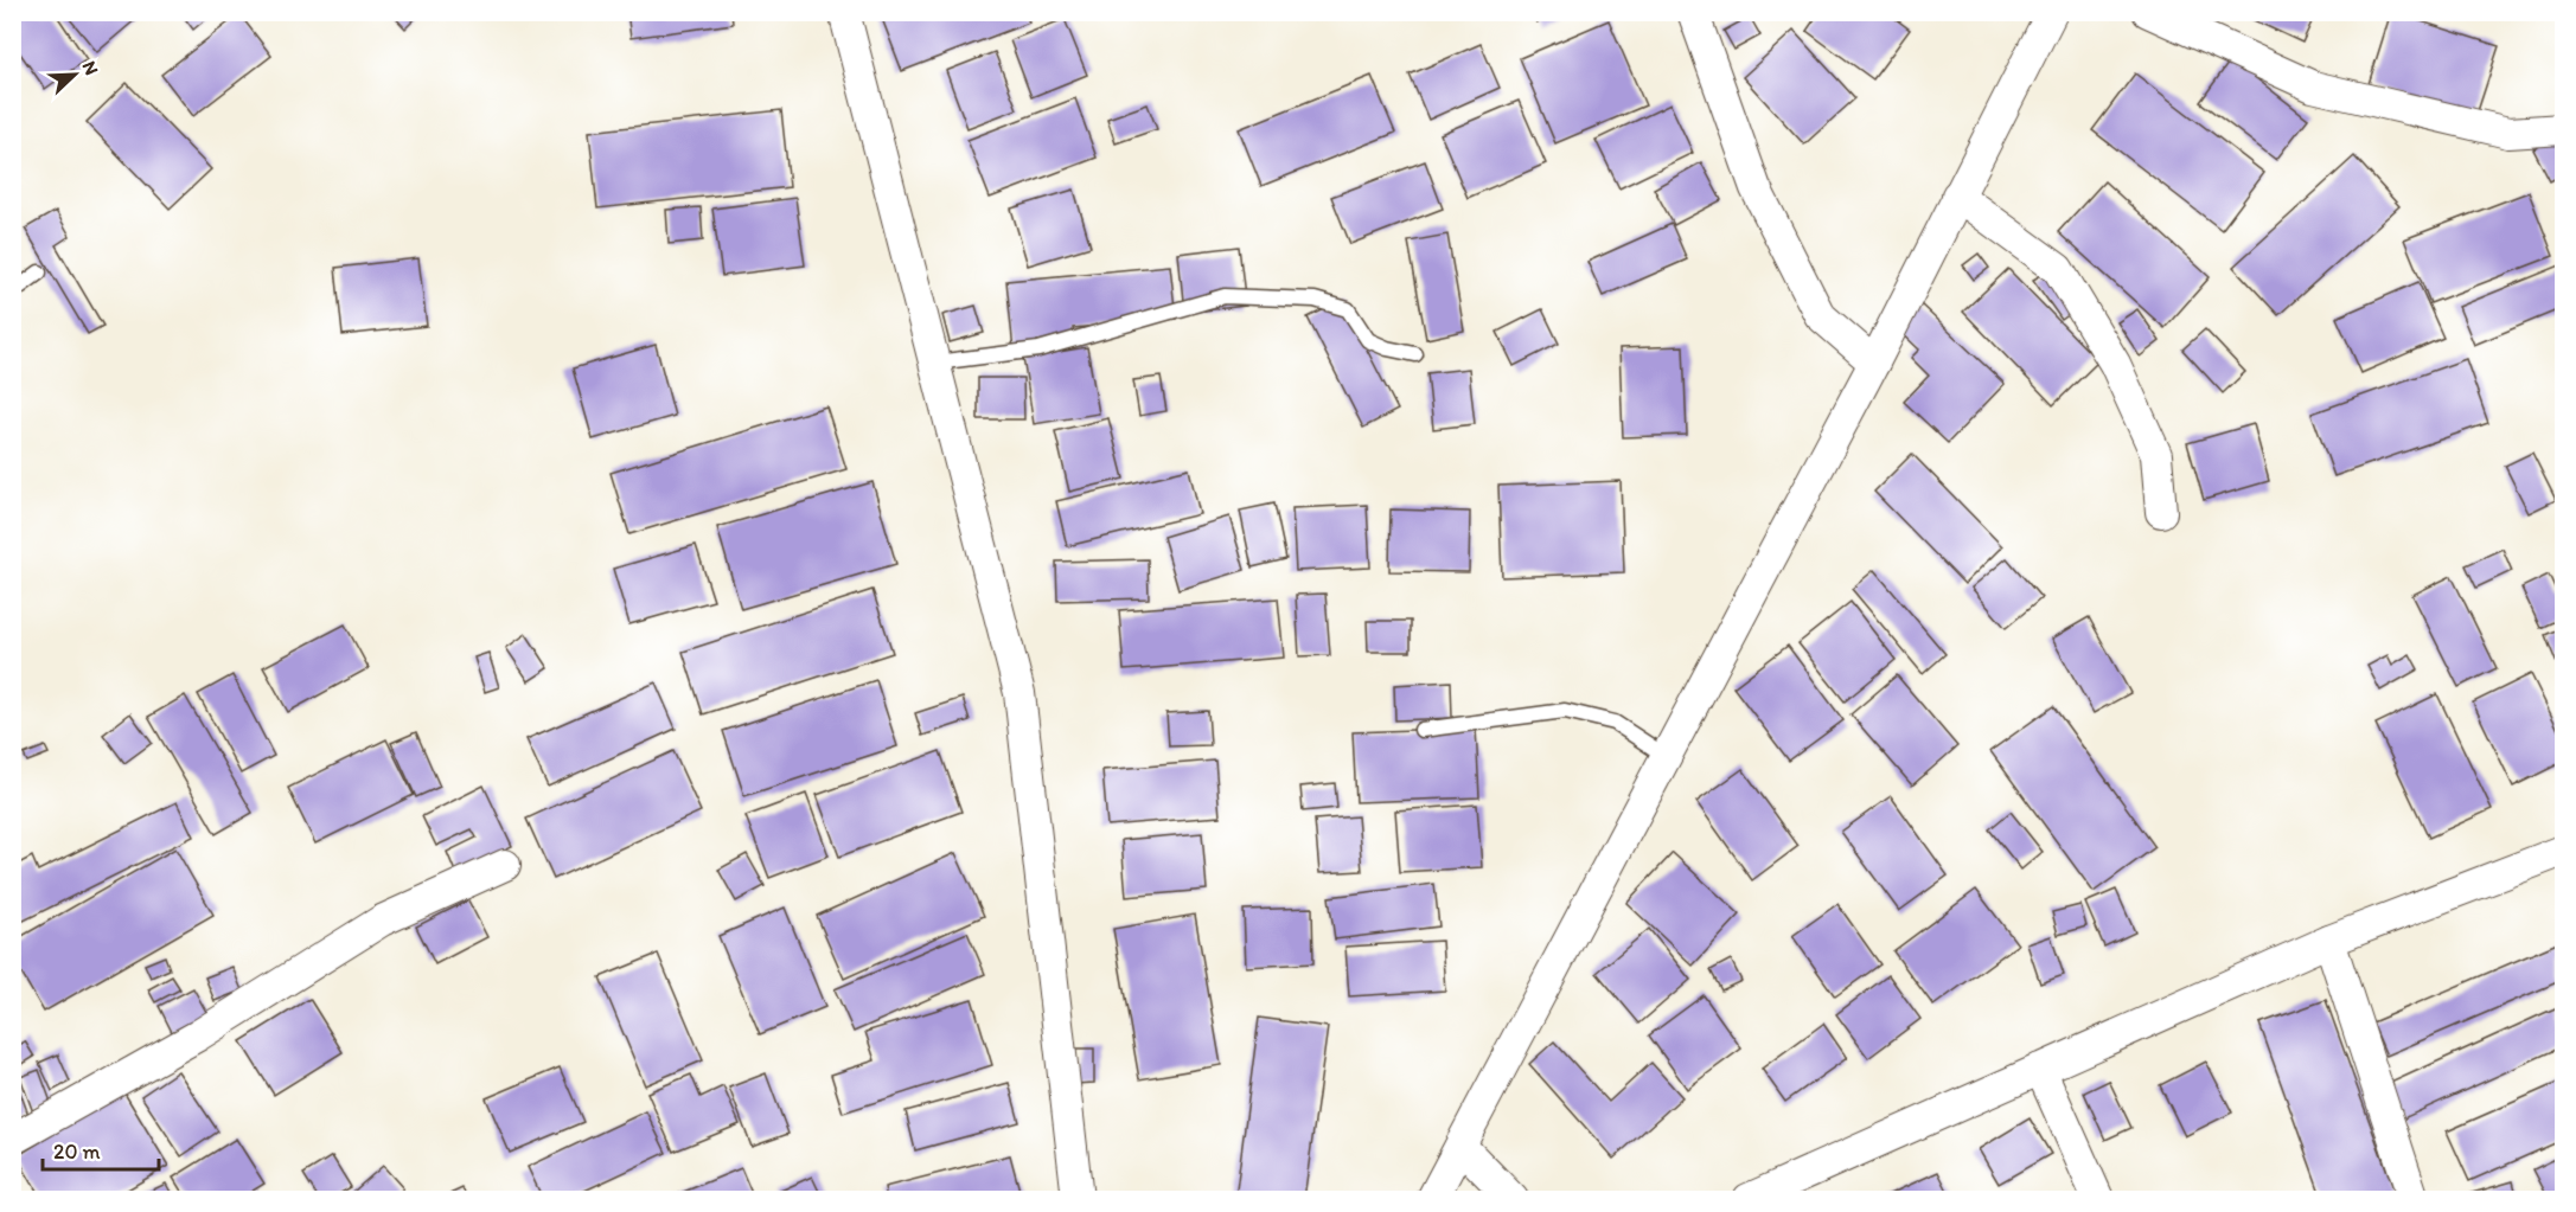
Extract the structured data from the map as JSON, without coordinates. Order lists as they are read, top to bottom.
{
  "scale_bar": "20 m",
  "north": "top right"
}
